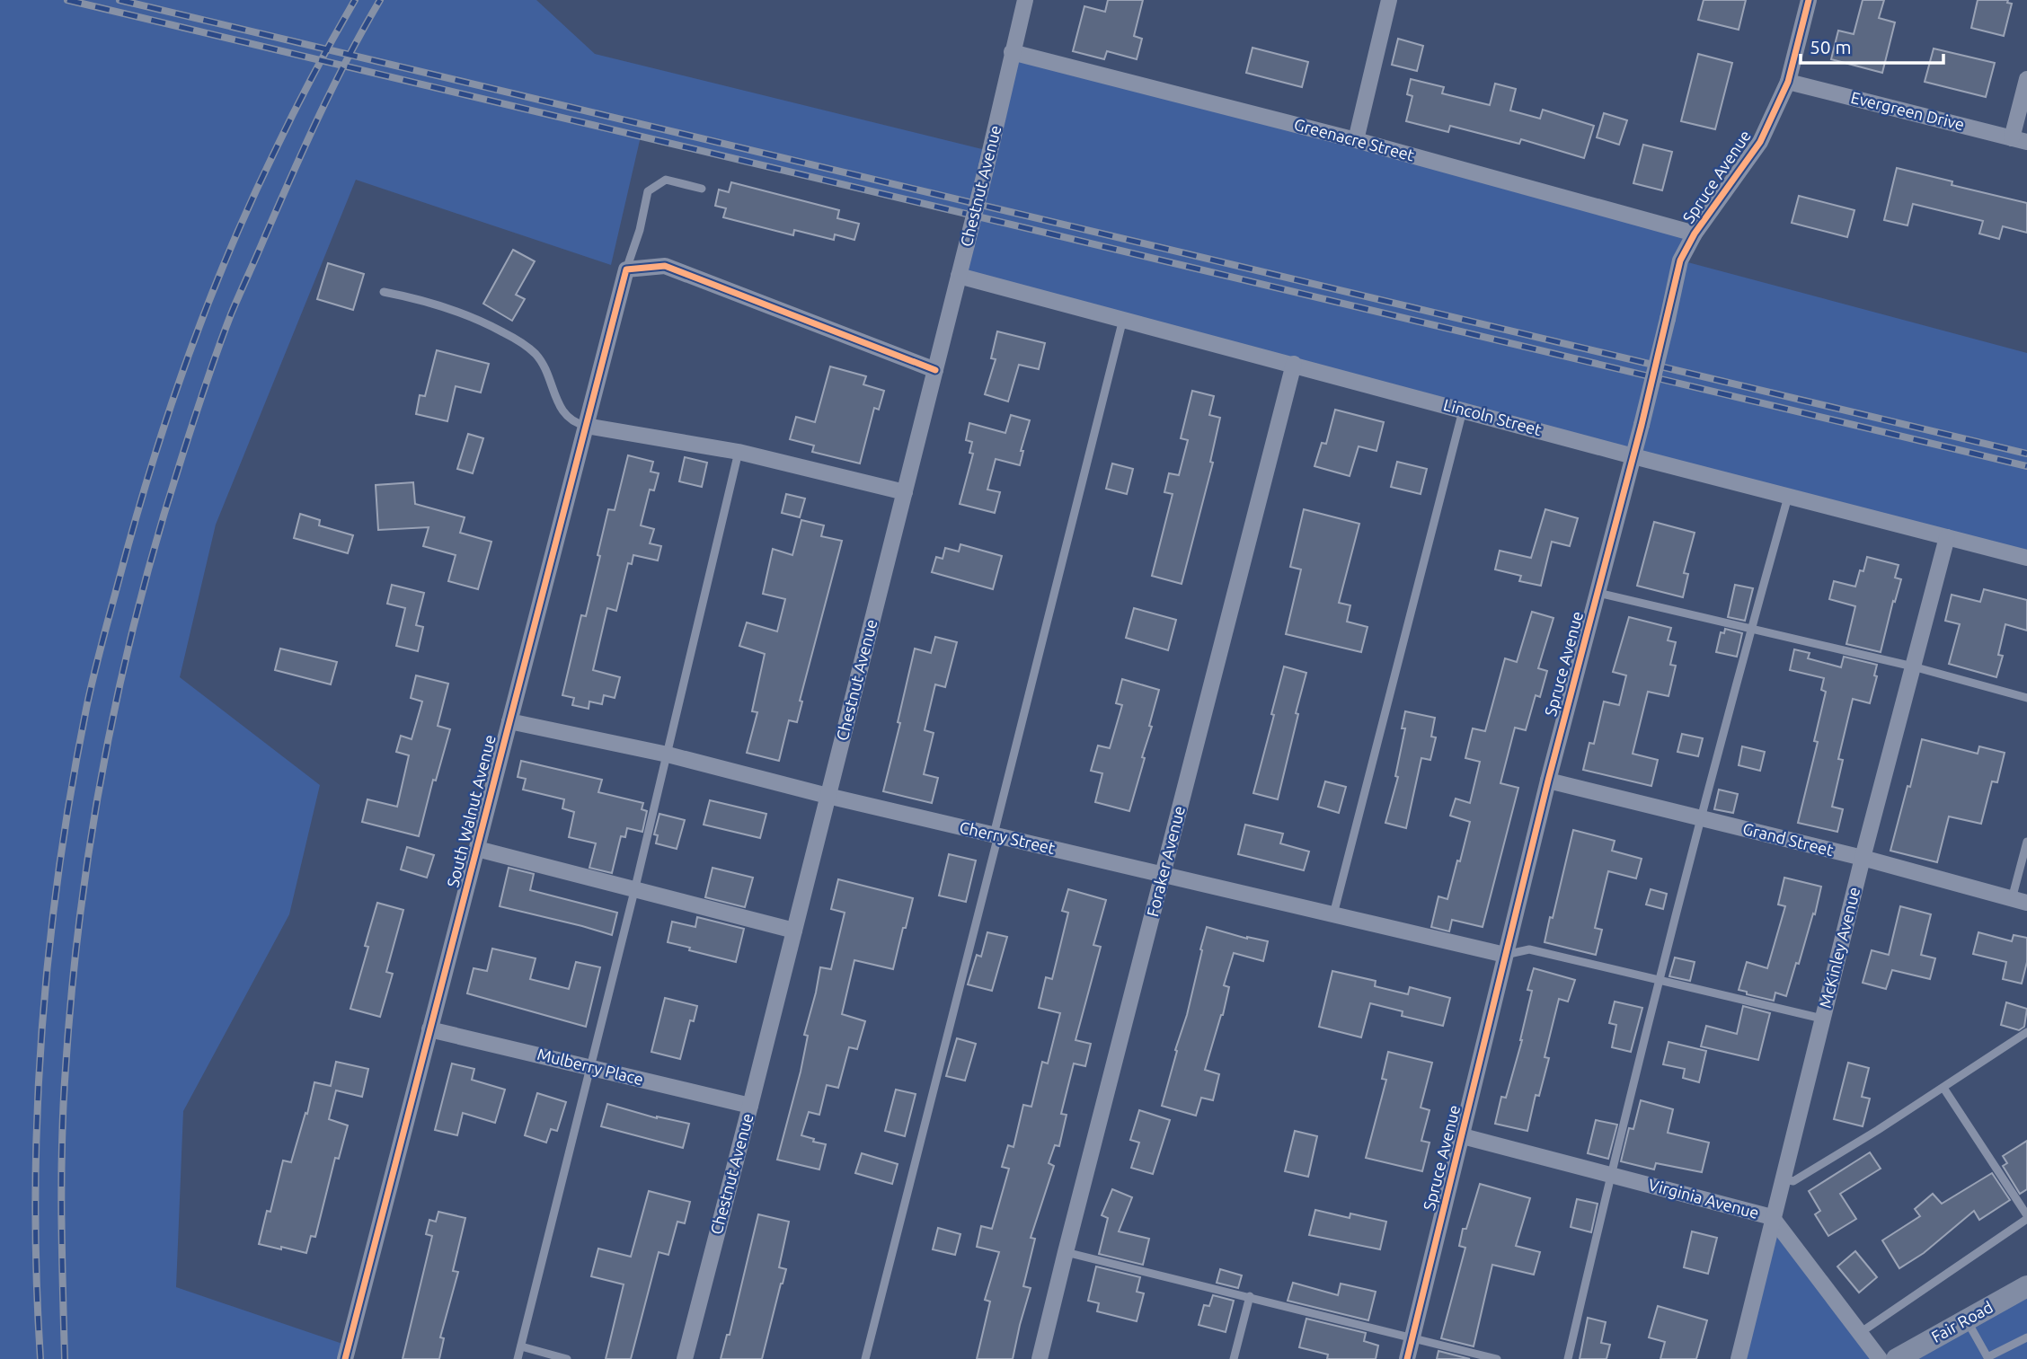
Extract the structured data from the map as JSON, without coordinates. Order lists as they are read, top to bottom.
{
  "streets": {
    "main road": ["Fair Road"],
    "street": [
      "Evergreen Drive",
      "Greenacre Street",
      "Spruce Avenue",
      "Chestnut Avenue",
      "Lincoln Street",
      "South Walnut Avenue",
      "Cherry Street",
      "Grand Street",
      "Foraker Avenue",
      "McKinley Avenue",
      "Mulberry Place",
      "Virginia Avenue"
    ]
  },
  "crossings": [
    ["Evergreen Drive", "Spruce Avenue"],
    ["Greenacre Street", "Spruce Avenue"],
    ["Greenacre Street", "Chestnut Avenue"],
    ["Spruce Avenue", "Lincoln Street"],
    ["Spruce Avenue", "Cherry Street"],
    ["Spruce Avenue", "Grand Street"],
    ["Spruce Avenue", "Virginia Avenue"],
    ["Chestnut Avenue", "Lincoln Street"],
    ["Chestnut Avenue", "Cherry Street"],
    ["Chestnut Avenue", "Mulberry Place"],
    ["Lincoln Street", "Foraker Avenue"],
    ["Lincoln Street", "McKinley Avenue"],
    ["South Walnut Avenue", "Cherry Street"],
    ["South Walnut Avenue", "Mulberry Place"],
    ["Cherry Street", "Foraker Avenue"],
    ["Grand Street", "McKinley Avenue"],
    ["McKinley Avenue", "Virginia Avenue"]
  ],
  "scale_bar": "50 m"
}
